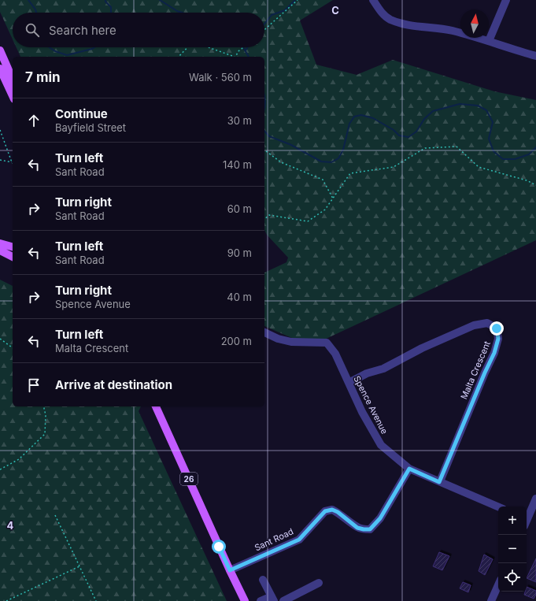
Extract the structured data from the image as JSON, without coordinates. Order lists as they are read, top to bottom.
{
  "streets": {
    "main road": ["26"],
    "street": ["Malta Crescent", "Spence Avenue", "Sant Road"]
  },
  "crossings": [
    ["Malta Crescent", "Spence Avenue"],
    ["Spence Avenue", "Sant Road"],
    ["26", "Sant Road"]
  ],
  "north": "top",
  "page": {
    "search": "Search here",
    "heading": ["7 min", "Walk · 560 m"],
    "list": [
      ["Continue", "Bayfield Street", "30 m"],
      ["Turn left", "Sant Road", "140 m"],
      ["Turn right", "Sant Road", "60 m"],
      ["Turn left", "Sant Road", "90 m"],
      ["Turn right", "Spence Avenue", "40 m"],
      ["Turn left", "Malta Crescent", "200 m"],
      "Arrive at destination"
    ],
    "map_buttons": ["+", "−"]
  },
  "grid": {
    "columns": ["C"],
    "rows": ["4"]
  }
}
